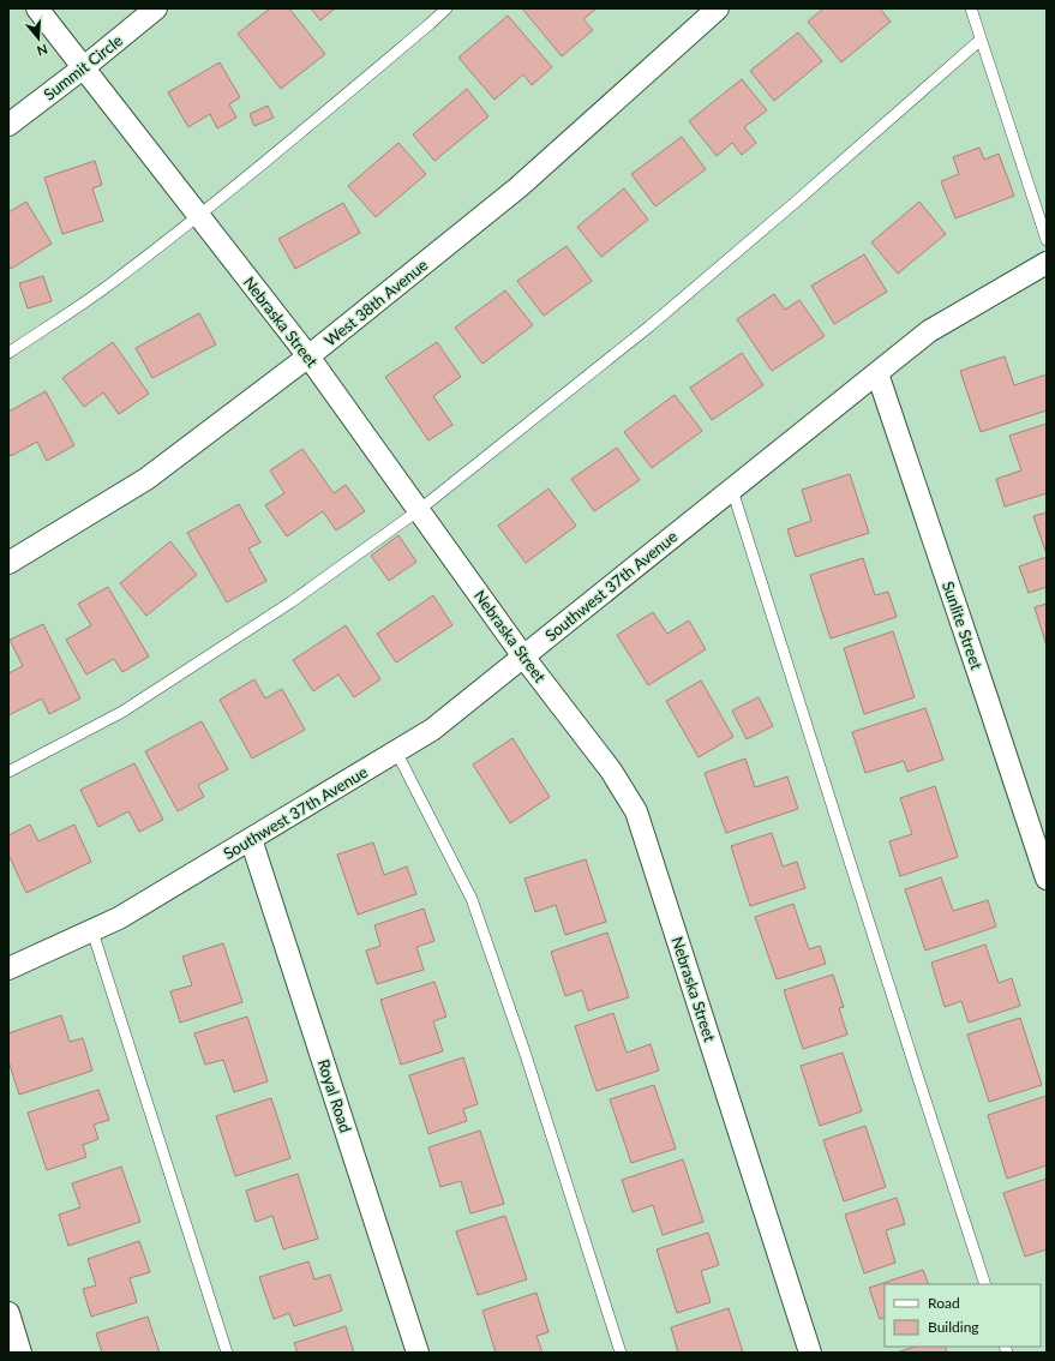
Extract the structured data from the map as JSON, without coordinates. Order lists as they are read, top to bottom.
{
  "streets": {
    "street": [
      "Summit Circle",
      "West 38th Avenue",
      "Nebraska Street",
      "Southwest 37th Avenue",
      "Sunlite Street",
      "Royal Road"
    ]
  },
  "crossings": [
    ["Summit Circle", "Nebraska Street"],
    ["West 38th Avenue", "Nebraska Street"],
    ["Nebraska Street", "Southwest 37th Avenue"],
    ["Southwest 37th Avenue", "Sunlite Street"],
    ["Southwest 37th Avenue", "Royal Road"]
  ],
  "legend": ["Road", "Building"],
  "north": "bottom"
}
